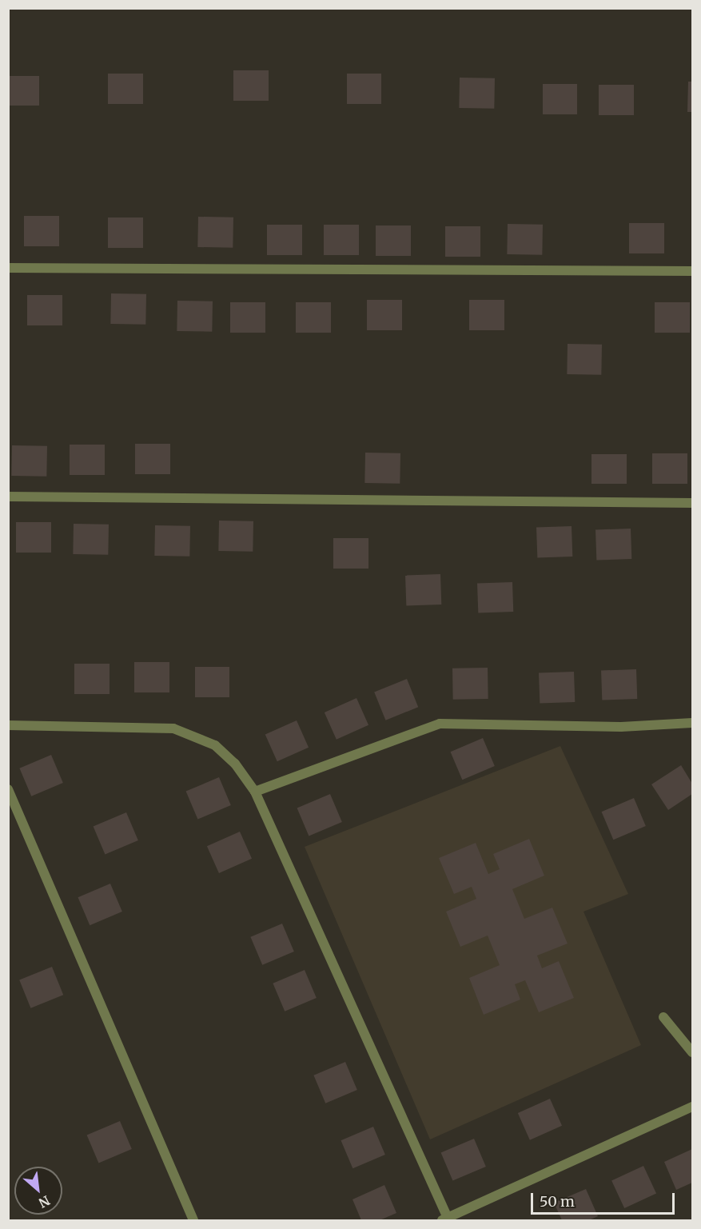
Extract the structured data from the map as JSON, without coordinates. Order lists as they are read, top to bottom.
{
  "scale_bar": "50 m",
  "north": "bottom right"
}
